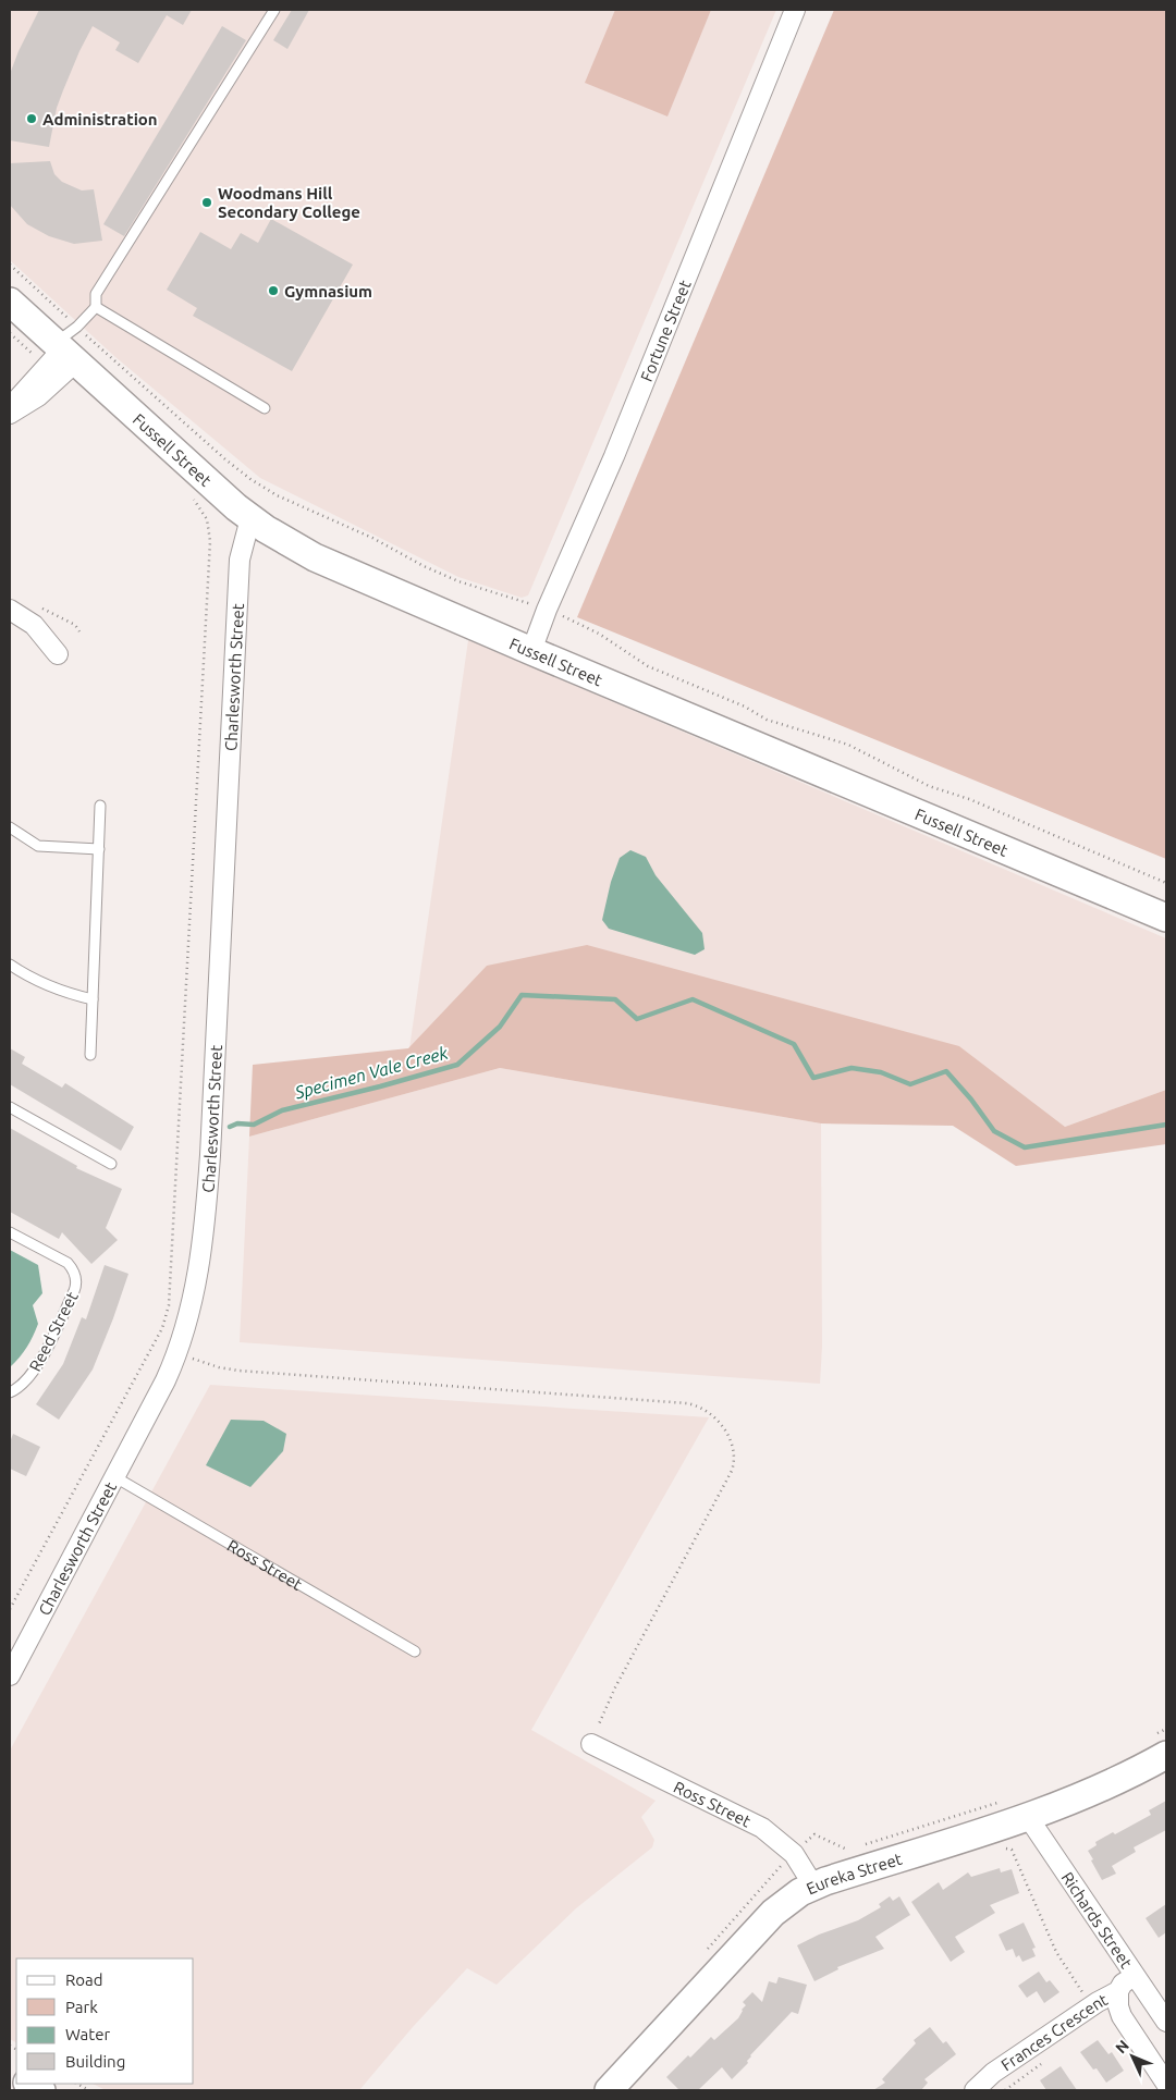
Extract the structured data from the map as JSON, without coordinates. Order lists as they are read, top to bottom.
{
  "streets": {
    "street": [
      "Fortune Street",
      "Fussell Street",
      "Charlesworth Street",
      "Ross Street",
      "Eureka Street",
      "Richards Street",
      "Frances Crescent"
    ],
    "lane": ["Reed Street"]
  },
  "crossings": [
    ["Fortune Street", "Fussell Street"],
    ["Fussell Street", "Charlesworth Street"],
    ["Charlesworth Street", "Ross Street"],
    ["Ross Street", "Eureka Street"],
    ["Eureka Street", "Richards Street"],
    ["Richards Street", "Frances Crescent"]
  ],
  "water": ["Specimen Vale Creek"],
  "places": ["Administration", "Woodmans Hill Secondary College", "Gymnasium"],
  "legend": [
    "Road",
    "Park",
    "Water",
    "Building"
  ],
  "north": "top left"
}
